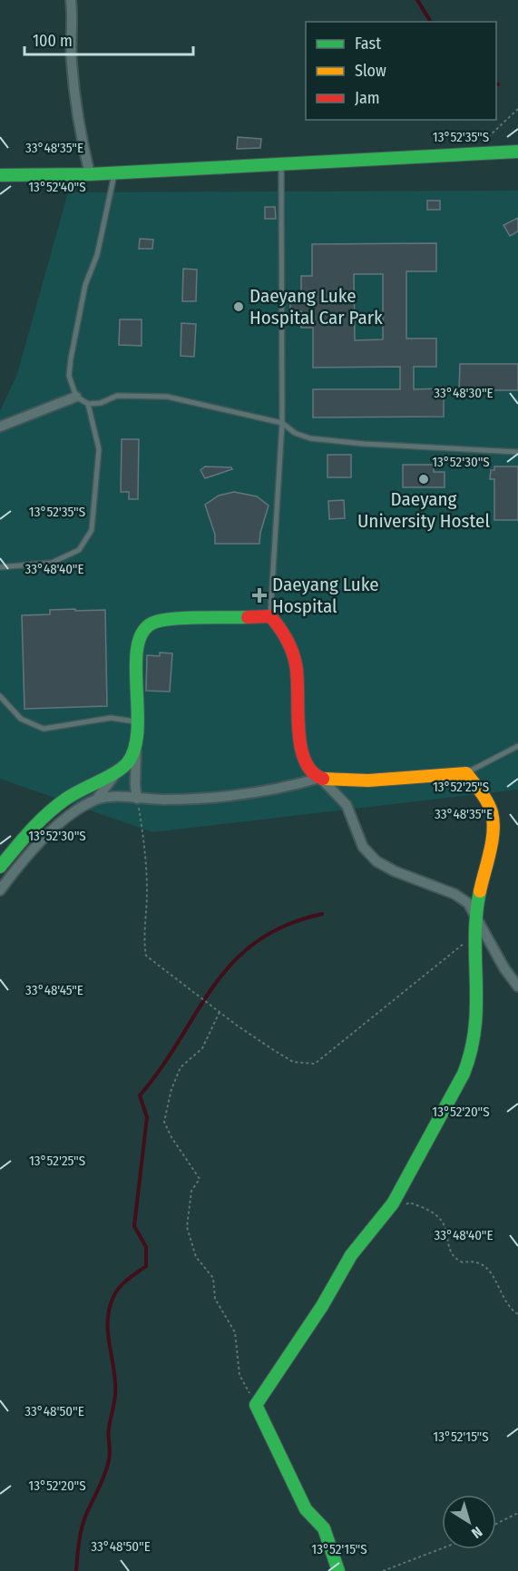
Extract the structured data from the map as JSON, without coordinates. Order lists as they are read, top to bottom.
{
  "places": {
    "other": ["Daeyang Luke Hospital Car Park", "Daeyang University Hostel"],
    "health": ["Daeyang Luke Hospital"]
  },
  "legend": ["Fast", "Slow", "Jam"],
  "scale_bar": "100 m",
  "north": "bottom right",
  "coordinates": [
    "13°52'35\"S",
    "33°48'35\"E",
    "13°52'40\"S",
    "33°48'30\"E",
    "13°52'30\"S",
    "33°48'40\"E",
    "13°52'25\"S",
    "33°48'45\"E",
    "13°52'20\"S",
    "33°48'50\"E",
    "13°52'15\"S"
  ]
}
